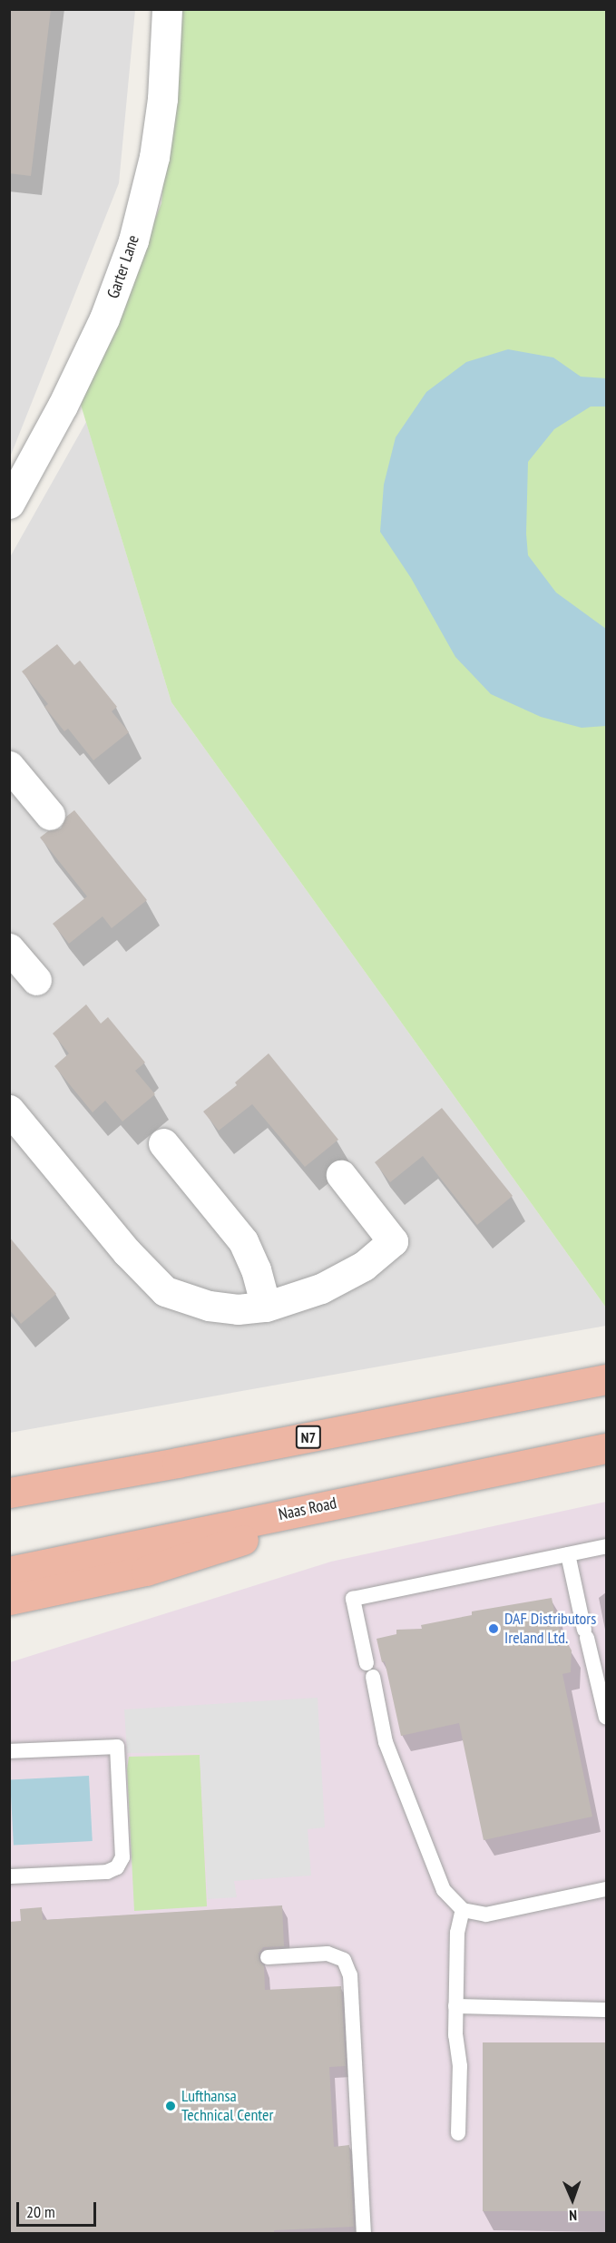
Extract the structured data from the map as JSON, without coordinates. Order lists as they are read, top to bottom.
{
  "streets": {
    "highway": ["N7", "Naas Road"],
    "street": ["Garter Lane"]
  },
  "places": ["DAF Distributors Ireland Ltd.", "Lufthansa Technical Center"],
  "scale_bar": "20 m",
  "north": "bottom"
}
